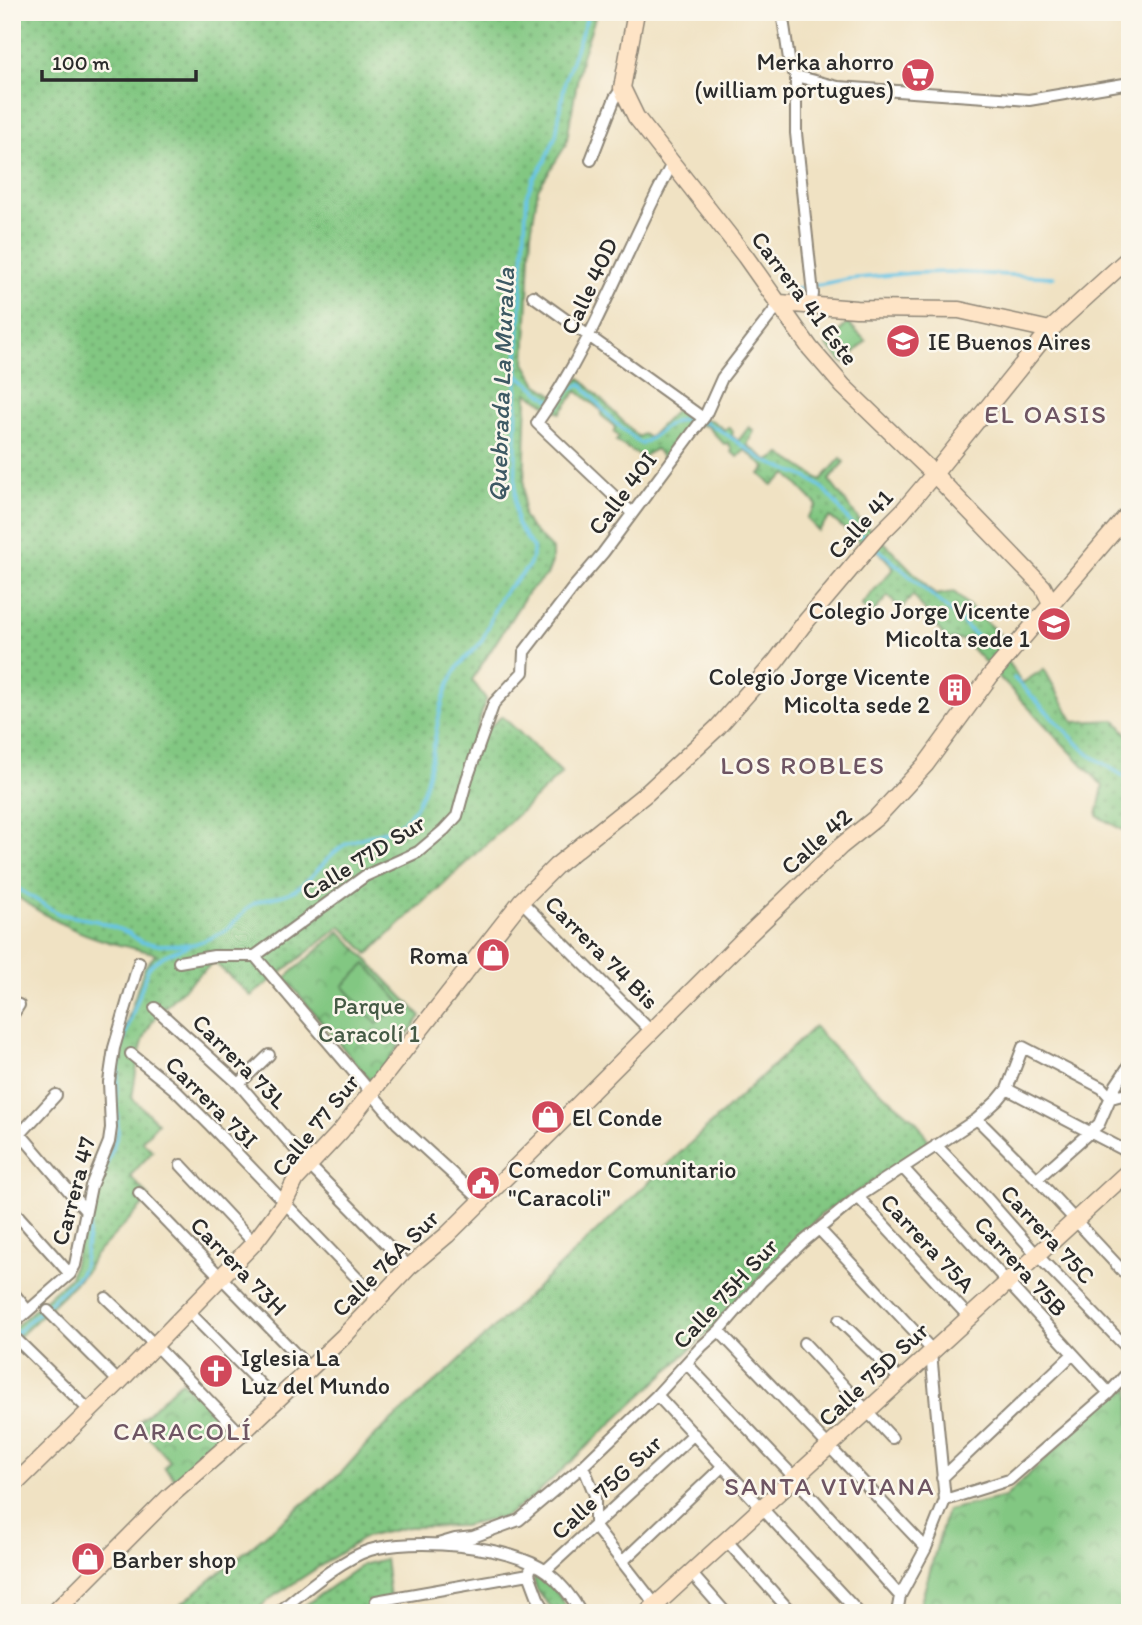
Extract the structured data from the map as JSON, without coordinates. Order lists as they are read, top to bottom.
{
  "streets": {
    "street": [
      "Calle 40D",
      "Carrera 41 Este",
      "Calle 40I",
      "Calle 41",
      "Calle 42",
      "Calle 77D Sur",
      "Carrera 74 Bis",
      "Carrera 73L",
      "Carrera 73I",
      "Calle 77 Sur",
      "Carrera 47",
      "Carrera 75C",
      "Carrera 75A",
      "Calle 76A Sur",
      "Carrera 73H",
      "Carrera 75B",
      "Calle 75H Sur",
      "Calle 75D Sur",
      "Calle 75G Sur"
    ]
  },
  "crossings": [
    ["Calle 40D", "Carrera 41 Este"],
    ["Calle 40D", "Calle 40I"],
    ["Carrera 41 Este", "Calle 40I"],
    ["Carrera 41 Este", "Calle 41"],
    ["Carrera 41 Este", "Calle 42"],
    ["Calle 40I", "Calle 77D Sur"],
    ["Calle 41", "Calle 77 Sur"],
    ["Calle 42", "Calle 76A Sur"],
    ["Carrera 74 Bis", "Calle 77 Sur"],
    ["Carrera 74 Bis", "Calle 76A Sur"],
    ["Carrera 73L", "Calle 77 Sur"],
    ["Carrera 73L", "Calle 76A Sur"],
    ["Carrera 73I", "Calle 77 Sur"],
    ["Carrera 73I", "Calle 76A Sur"],
    ["Calle 77 Sur", "Carrera 73H"],
    ["Carrera 75C", "Calle 75H Sur"],
    ["Carrera 75C", "Calle 75D Sur"],
    ["Carrera 75A", "Calle 75H Sur"],
    ["Carrera 75A", "Calle 75D Sur"],
    ["Calle 76A Sur", "Carrera 73H"],
    ["Carrera 75B", "Calle 75H Sur"],
    ["Carrera 75B", "Calle 75D Sur"]
  ],
  "districts": [
    "EL OASIS",
    "LOS ROBLES",
    "CARACOLÍ",
    "SANTA VIVIANA"
  ],
  "water": ["Quebrada La Muralla"],
  "parks": ["Parque Caracolí 1"],
  "places": {
    "supermarket": ["Merka ahorro (william portugues)"],
    "school or university": ["IE Buenos Aires", "Colegio Jorge Vicente Micolta sede 1"],
    "building": ["Colegio Jorge Vicente Micolta sede 2"],
    "shop": ["Roma", "El Conde", "Barber shop"],
    "public building": ["Comedor Comunitario \"Caracoli\""],
    "church": ["Iglesia La Luz del Mundo"]
  },
  "scale_bar": "100 m"
}
